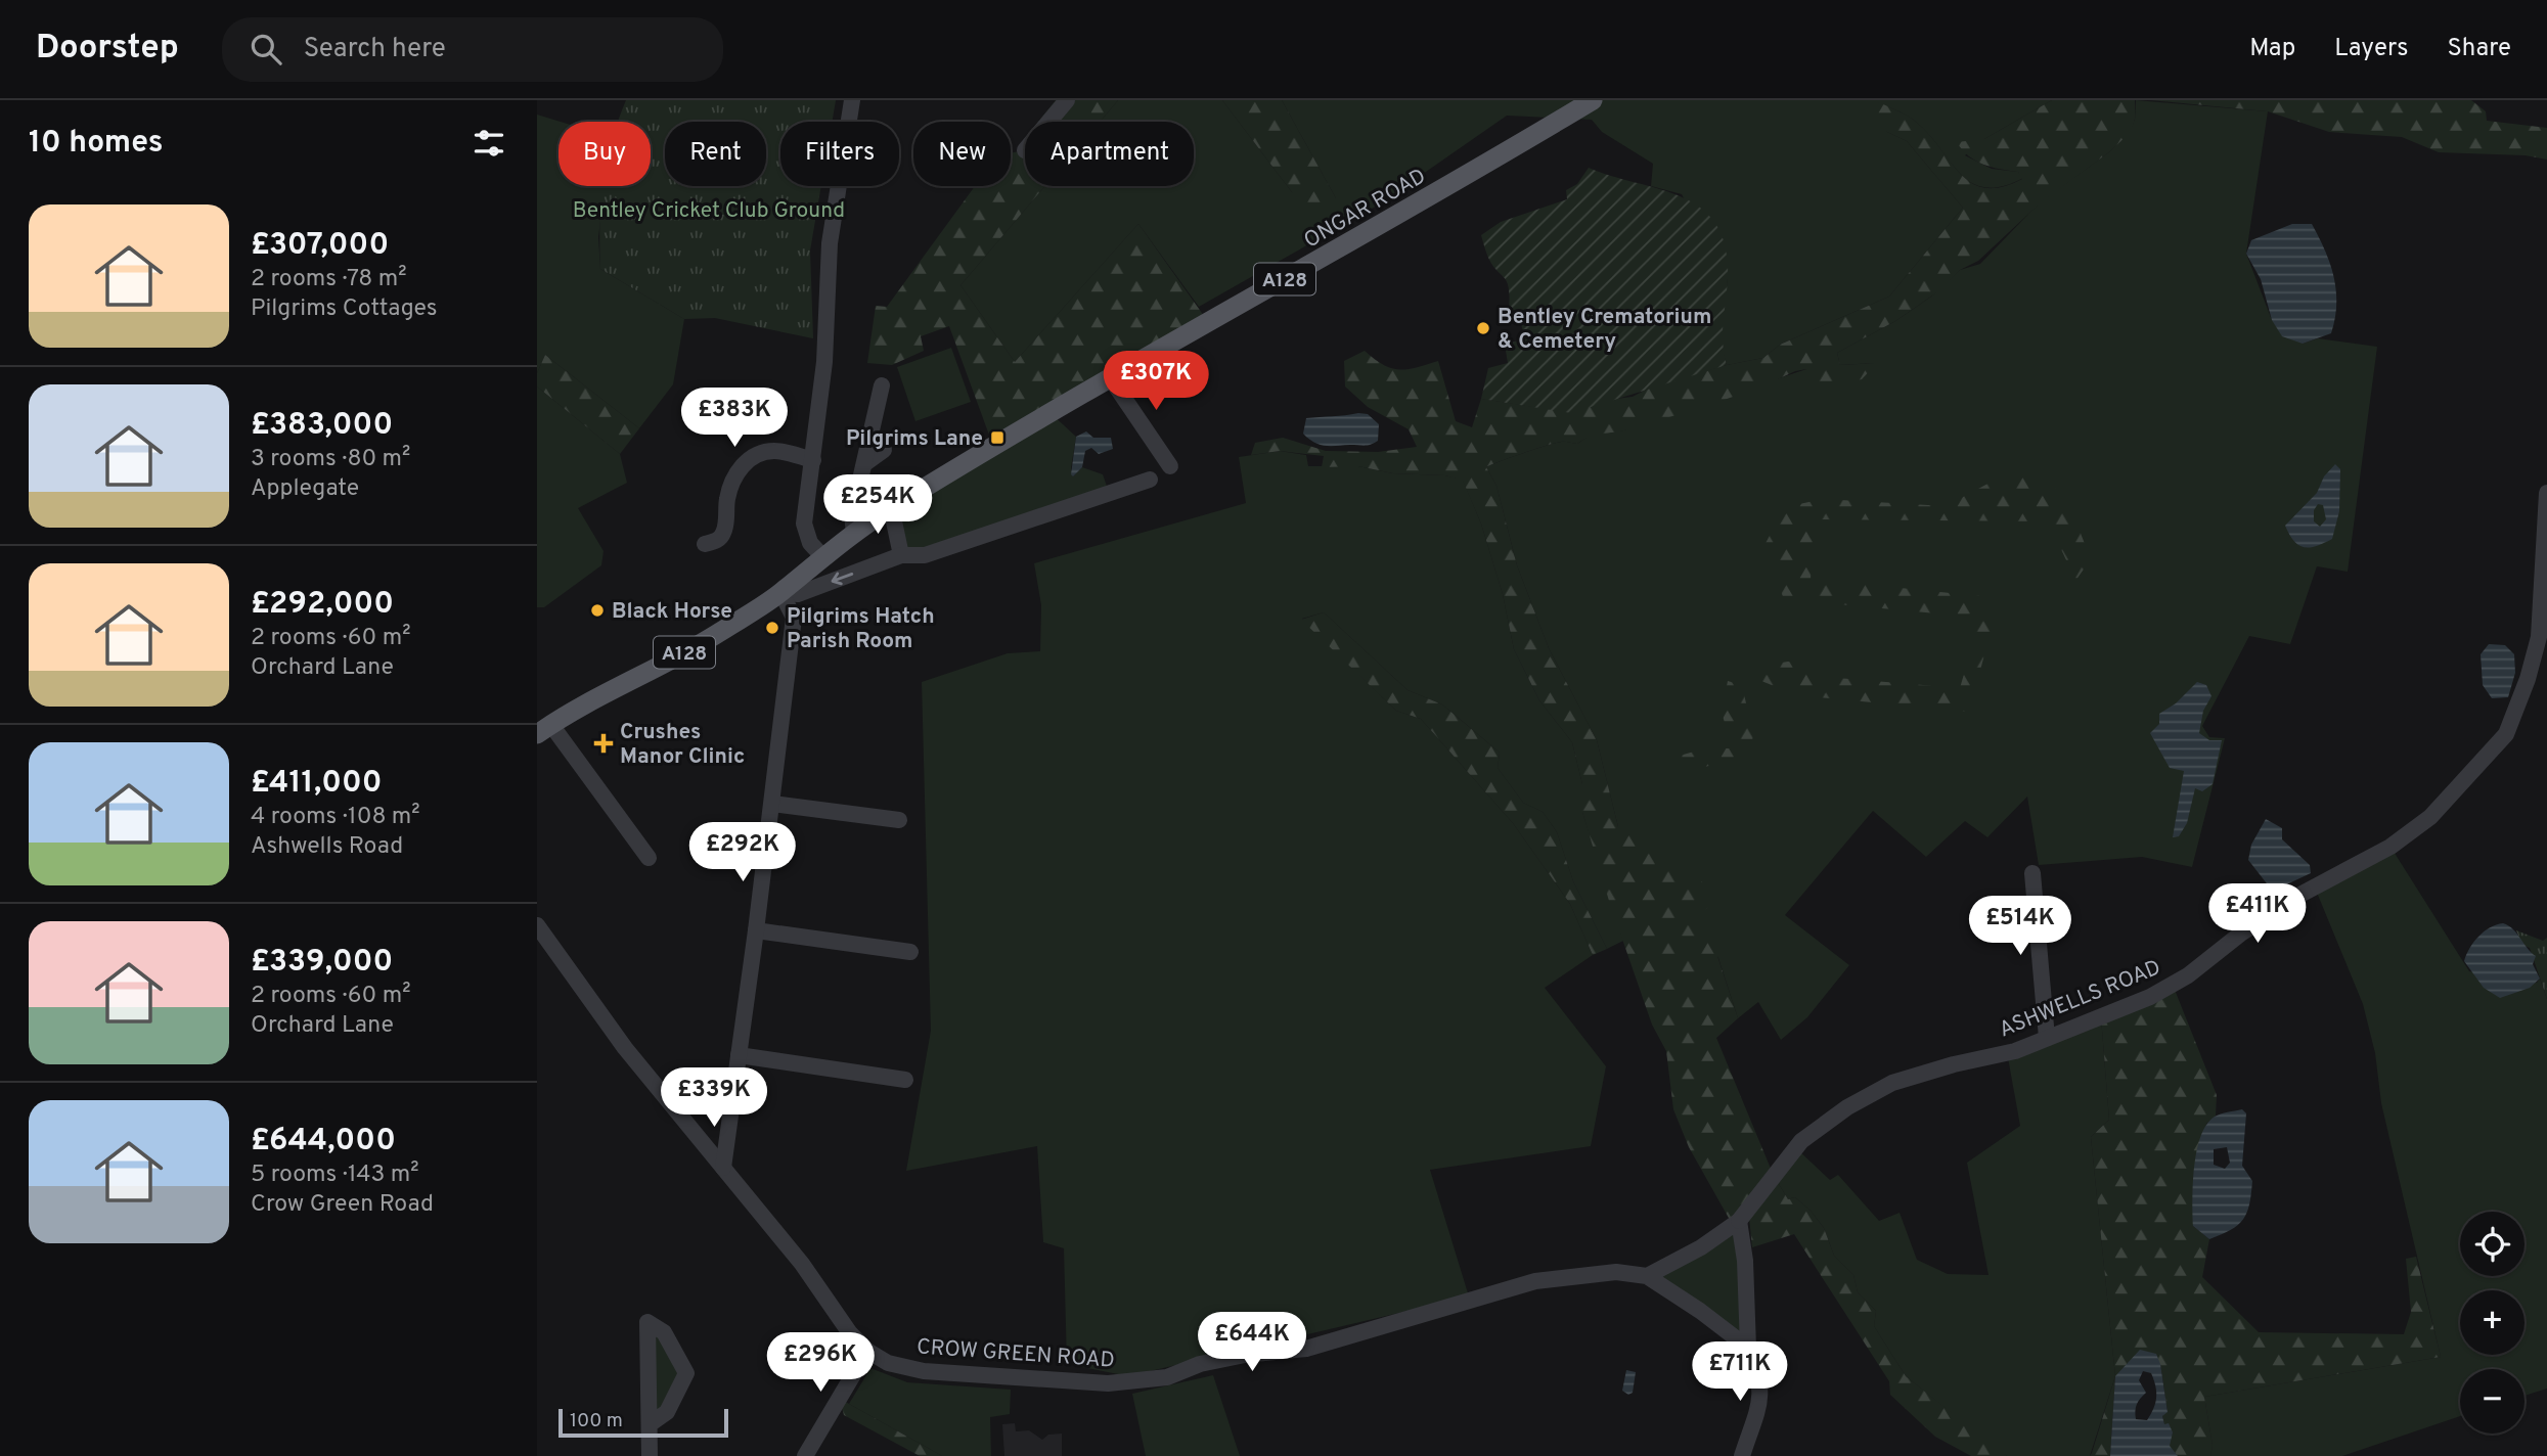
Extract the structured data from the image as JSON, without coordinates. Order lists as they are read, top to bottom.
{
  "streets": {
    "main road": ["ONGAR ROAD", "A128"],
    "street": ["ASHWELLS ROAD", "CROW GREEN ROAD"]
  },
  "crossings": [
    ["ASHWELLS ROAD", "CROW GREEN ROAD"]
  ],
  "parks": ["Bentley Cricket Club Ground"],
  "places": {
    "other": ["Bentley Crematorium & Cemetery", "Black Horse", "Pilgrims Hatch Parish Room"],
    "transit": ["Pilgrims Lane"],
    "health": ["Crushes Manor Clinic"]
  },
  "scale_bar": "100 m",
  "page": {
    "header": "Doorstep",
    "search": "Search here",
    "nav": ["Map", "Layers", "Share"],
    "heading": "10 homes",
    "chip": [
      "Buy",
      "Rent",
      "Filters",
      "New",
      "Apartment"
    ],
    "list": [
      {
        "name": "£307,000",
        "note": "2 rooms · 78 m² · Pilgrims Cottages"
      },
      {
        "name": "£383,000",
        "note": "3 rooms · 80 m² · Applegate"
      },
      {
        "name": "£292,000",
        "note": "2 rooms · 60 m² · Orchard Lane"
      },
      {
        "name": "£411,000",
        "note": "4 rooms · 108 m² · Ashwells Road"
      },
      {
        "name": "£339,000",
        "note": "2 rooms · 60 m² · Orchard Lane"
      },
      {
        "name": "£644,000",
        "note": "5 rooms · 143 m² · Crow Green Road"
      }
    ],
    "price": [
      "£307K",
      "£383K",
      "£254K",
      "£292K",
      "£411K",
      "£514K",
      "£339K",
      "£644K",
      "£296K",
      "£711K"
    ],
    "map_buttons": ["+", "−"],
    "scale": "100 m"
  }
}
